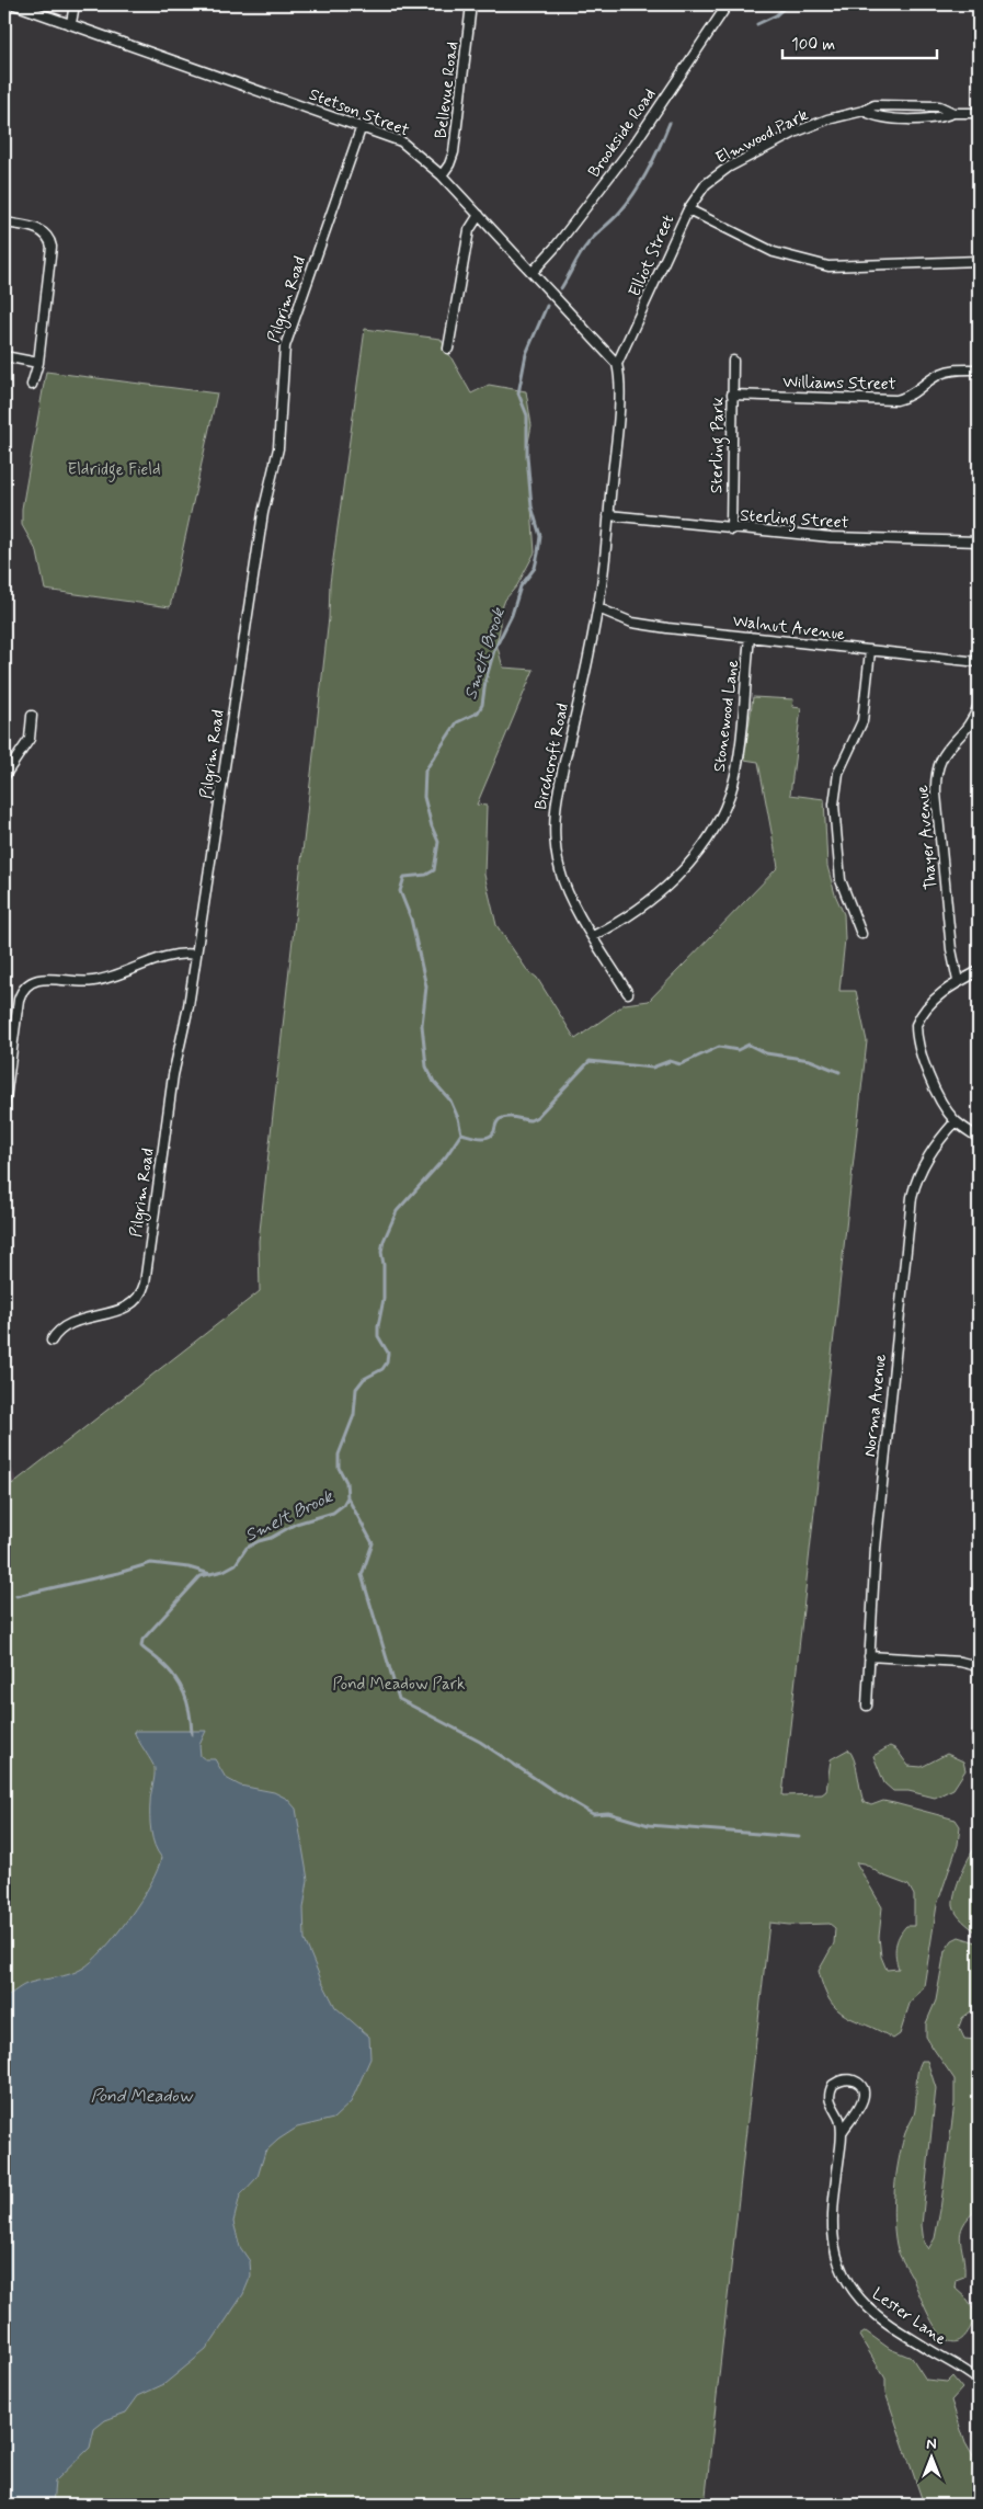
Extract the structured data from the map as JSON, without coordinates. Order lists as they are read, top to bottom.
{
  "streets": {
    "street": [
      "Bellevue Road",
      "Stetson Street",
      "Brookside Road",
      "Elmwood Park",
      "Elliot Street",
      "Pilgrim Road",
      "Williams Street",
      "Sterling Park",
      "Sterling Street",
      "Walnut Avenue",
      "Stonewood Lane",
      "Birchcroft Road",
      "Thayer Avenue",
      "Norma Avenue",
      "Lester Lane"
    ]
  },
  "crossings": [
    ["Bellevue Road", "Stetson Street"],
    ["Stetson Street", "Brookside Road"],
    ["Stetson Street", "Elliot Street"],
    ["Stetson Street", "Pilgrim Road"],
    ["Elmwood Park", "Elliot Street"],
    ["Elliot Street", "Sterling Street"],
    ["Elliot Street", "Walnut Avenue"],
    ["Elliot Street", "Birchcroft Road"],
    ["Williams Street", "Sterling Park"],
    ["Sterling Park", "Sterling Street"],
    ["Walnut Avenue", "Stonewood Lane"],
    ["Walnut Avenue", "Birchcroft Road"],
    ["Stonewood Lane", "Birchcroft Road"]
  ],
  "water": ["Smelt Brook", "Pond Meadow"],
  "parks": ["Eldridge Field", "Pond Meadow Park"],
  "scale_bar": "100 m",
  "north": "top"
}
